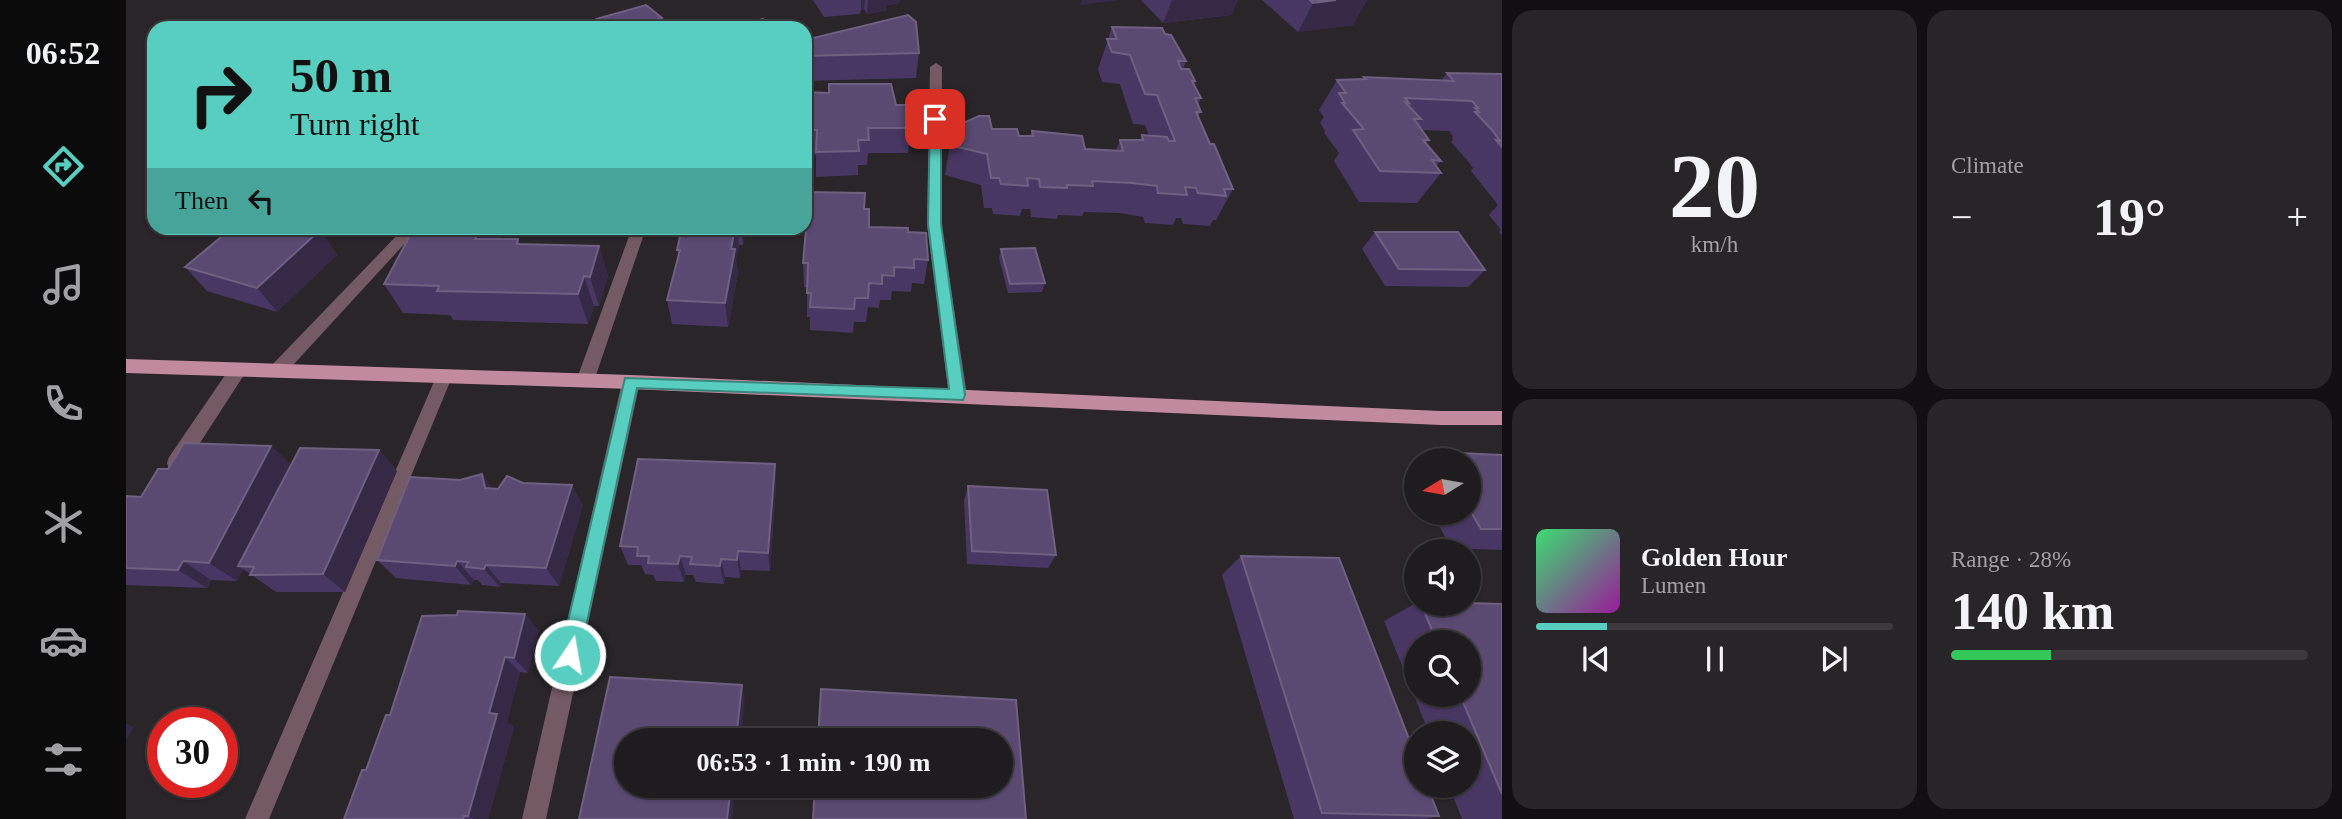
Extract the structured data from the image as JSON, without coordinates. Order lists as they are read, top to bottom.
{
  "north": "left",
  "page": {
    "tabs": "06:52",
    "tile": [
      ["20", "km/h"],
      "Climate",
      ["Range · 28%", "140 km"]
    ],
    "turn": ["50 m", "Turn right"],
    "then": "Then",
    "heat": ["−", "19°", "+"],
    "song": ["Golden Hour", "Lumen"],
    "limit": "30",
    "trip": "06:53 · 1 min · 190 m"
  }
}
